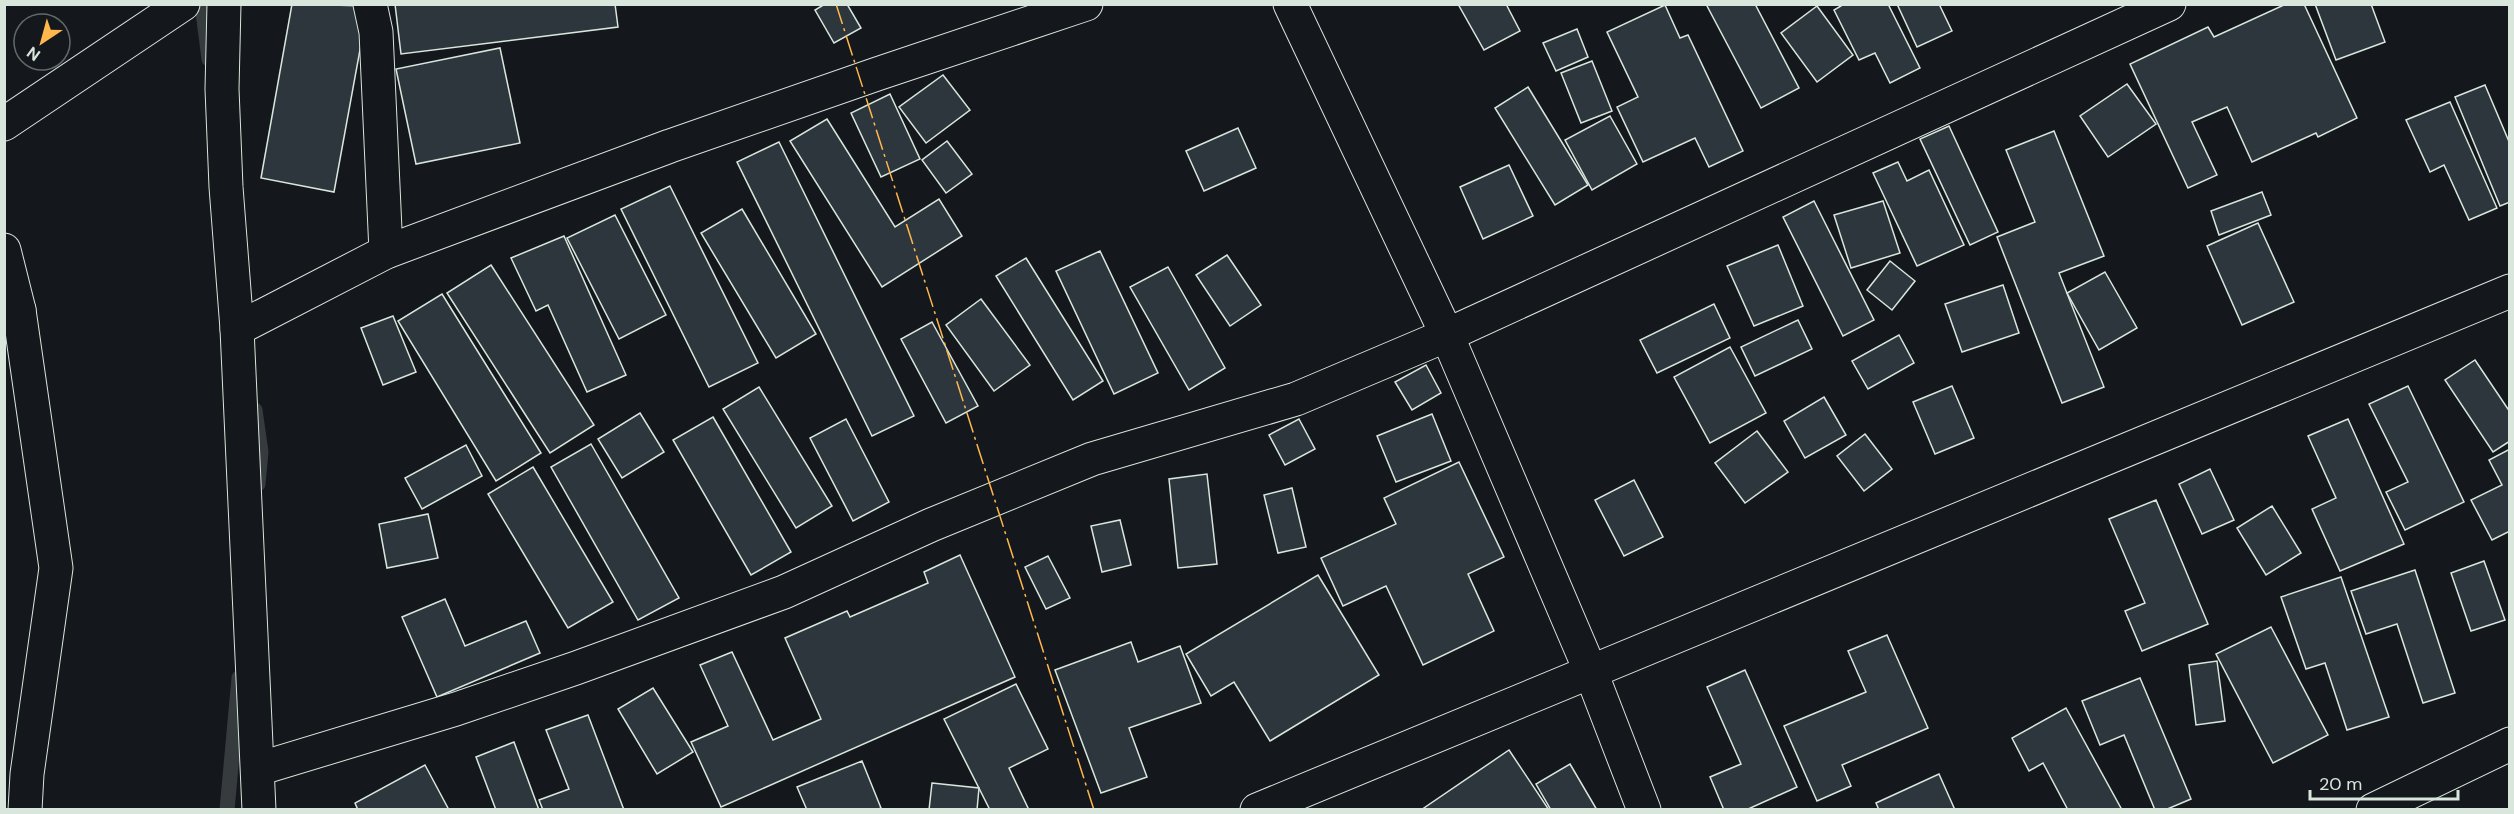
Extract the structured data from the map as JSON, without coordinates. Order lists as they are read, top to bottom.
{
  "scale_bar": "20 m",
  "north": "bottom left"
}
